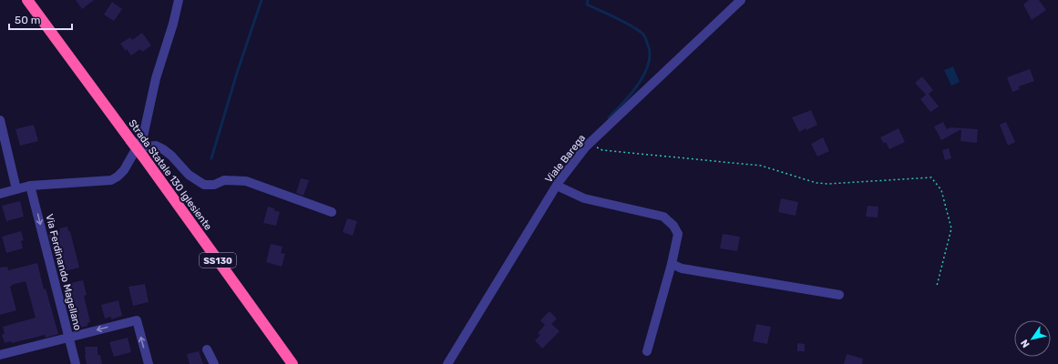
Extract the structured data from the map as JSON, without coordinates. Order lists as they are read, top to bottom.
{
  "streets": {
    "highway": ["Strada Statale 130 Iglesiente", "SS130"],
    "street": ["Viale Barega", "Via Ferdinando Magellano"]
  },
  "one_way": ["Via Ferdinando Magellano"],
  "scale_bar": "50 m",
  "north": "bottom left"
}
